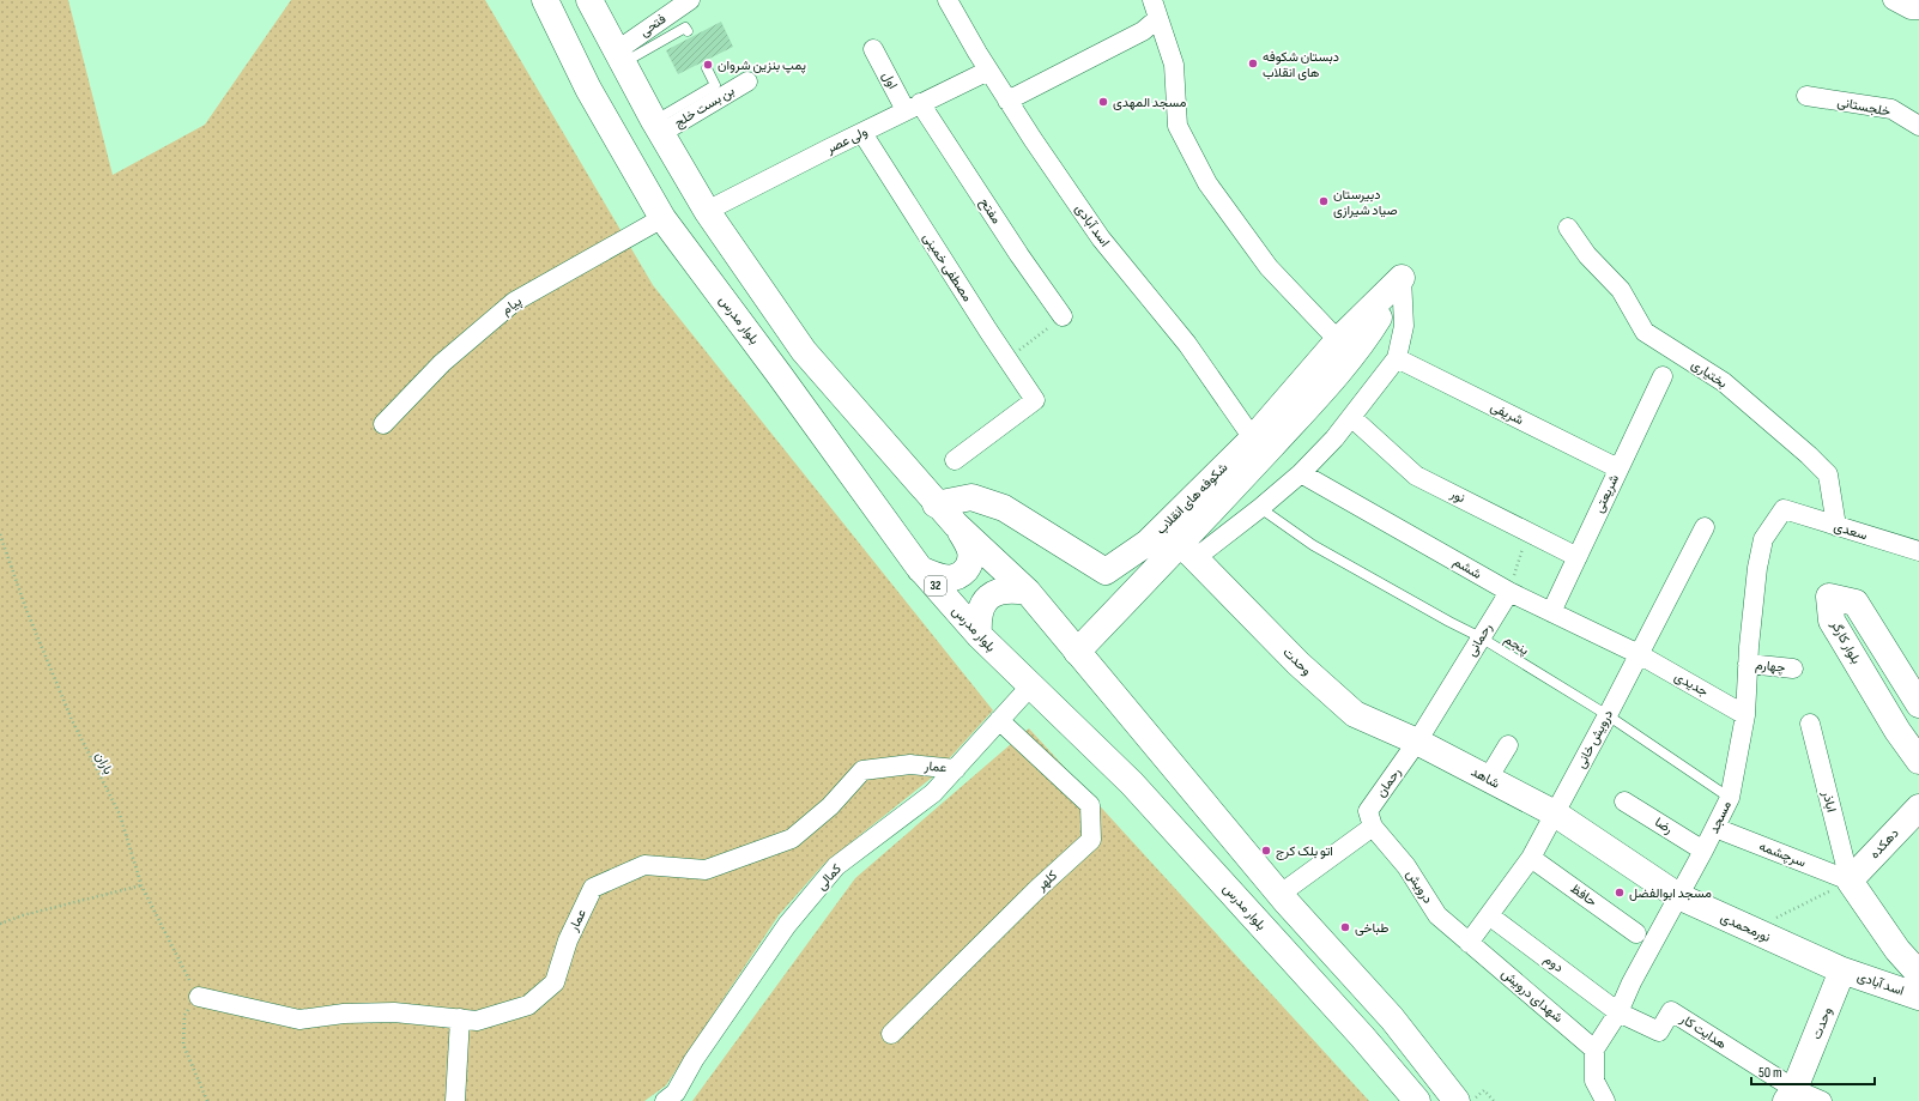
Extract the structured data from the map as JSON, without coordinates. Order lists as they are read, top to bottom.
{
  "streets": {
    "main road": [
      "اسد آبادی",
      "بلوار مدرس",
      "شکوفه های انقلاب",
      "32",
      "بلوار کارگر",
      "وحدت",
      "شاهد",
      "دهکده",
      "نورمحمدی"
    ],
    "street": [
      "فتحی",
      "اول",
      "بن بست خلج",
      "خلجستانی",
      "ولی عصر",
      "مفتح",
      "مصطفی خمینی",
      "پیام",
      "بختیاری",
      "شریفی",
      "شریعتی",
      "نور",
      "سعدی",
      "ششم",
      "رحمانی",
      "چهارم",
      "جدیدی",
      "درویش خانی",
      "عمار",
      "رحمان",
      "اباذر",
      "مسجد",
      "رضا",
      "سرچشمه",
      "کمالی",
      "کلهر",
      "درویش",
      "حافظ",
      "دوم",
      "شهدای درویش",
      "هدایت کار"
    ],
    "lane": ["پنجم"],
    "path": ["باران"]
  },
  "crossings": [
    ["اول", "ولی عصر"],
    ["اول", "مفتح"],
    ["ولی عصر", "مفتح"],
    ["ولی عصر", "اسد آبادی"],
    ["ولی عصر", "مصطفی خمینی"],
    ["اسد آبادی", "شکوفه های انقلاب"],
    ["اسد آبادی", "وحدت"],
    ["اسد آبادی", "نورمحمدی"],
    ["پیام", "بلوار مدرس"],
    ["بلوار مدرس", "کمالی"],
    ["بختیاری", "سعدی"],
    ["شریفی", "شریعتی"],
    ["شریفی", "شکوفه های انقلاب"],
    ["شریعتی", "نور"],
    ["شریعتی", "ششم"],
    ["نور", "شکوفه های انقلاب"],
    ["شکوفه های انقلاب", "ششم"],
    ["شکوفه های انقلاب", "پنجم"],
    ["شکوفه های انقلاب", "وحدت"],
    ["سعدی", "مسجد"],
    ["ششم", "رحمانی"],
    ["ششم", "جدیدی"],
    ["ششم", "درویش خانی"],
    ["رحمانی", "پنجم"],
    ["رحمانی", "وحدت"],
    ["رحمانی", "شاهد"],
    ["رحمانی", "رحمان"],
    ["پنجم", "درویش خانی"],
    ["پنجم", "مسجد"],
    ["وحدت", "شاهد"],
    ["وحدت", "رحمان"],
    ["وحدت", "نورمحمدی"],
    ["وحدت", "هدایت کار"],
    ["چهارم", "مسجد"],
    ["جدیدی", "درویش خانی"],
    ["جدیدی", "مسجد"],
    ["درویش خانی", "شاهد"],
    ["درویش خانی", "درویش"],
    ["درویش خانی", "حافظ"],
    ["درویش خانی", "نورمحمدی"],
    ["درویش خانی", "دوم"],
    ["درویش خانی", "شهدای درویش"],
    ["باران", "عمار"],
    ["عمار", "کمالی"],
    ["شاهد", "رحمان"],
    ["شاهد", "نورمحمدی"],
    ["رحمان", "درویش"],
    ["اباذر", "دهکده"],
    ["اباذر", "سرچشمه"],
    ["مسجد", "رضا"],
    ["مسجد", "سرچشمه"],
    ["مسجد", "نورمحمدی"],
    ["مسجد", "دوم"],
    ["مسجد", "شهدای درویش"],
    ["مسجد", "هدایت کار"],
    ["دهکده", "سرچشمه"],
    ["کمالی", "کلهر"],
    ["درویش", "شهدای درویش"],
    ["دوم", "هدایت کار"]
  ],
  "places": [
    "دبستان شکوفه های انقلاب",
    "پمپ بنزین شروان",
    "مسجد المهدی",
    "دبیرستان صیاد شیرازی",
    "اتو بلک کرج",
    "مسجد ابوالفضل",
    "طباخی"
  ],
  "scale_bar": "50 m"
}
